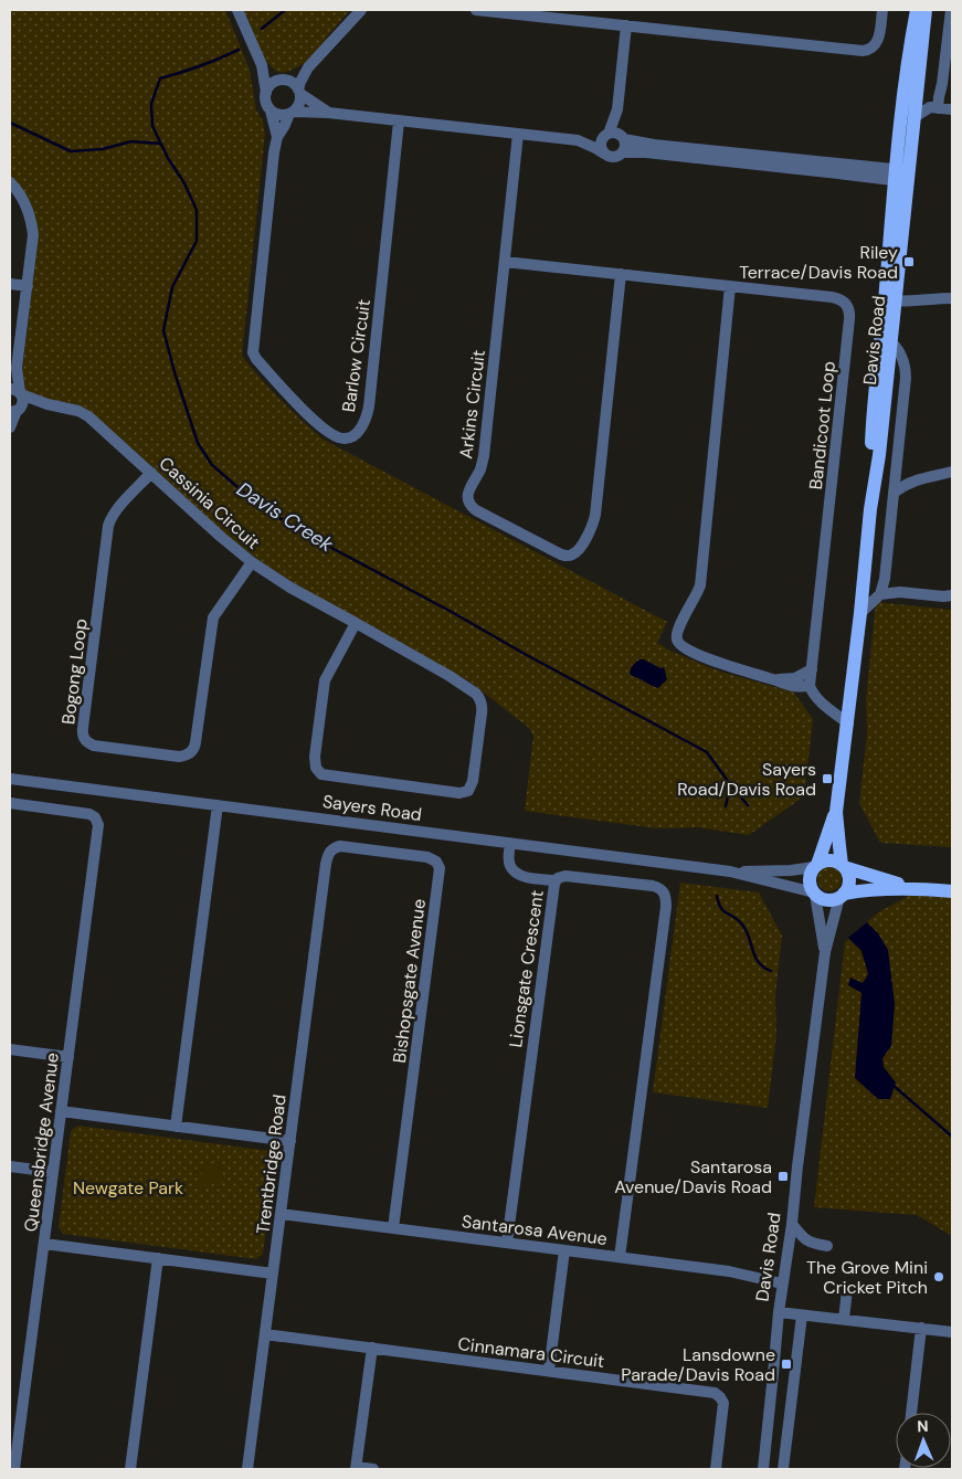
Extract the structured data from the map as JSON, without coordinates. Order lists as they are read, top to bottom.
{
  "streets": {
    "main road": ["Davis Road"],
    "street": [
      "Barlow Circuit",
      "Arkins Circuit",
      "Bandicoot Loop",
      "Cassinia Circuit",
      "Bogong Loop",
      "Sayers Road",
      "Lionsgate Crescent",
      "Bishopsgate Avenue",
      "Queensbridge Avenue",
      "Trentbridge Road",
      "Santarosa Avenue",
      "Cinnamara Circuit"
    ]
  },
  "crossings": [
    ["Davis Road", "Sayers Road"],
    ["Davis Road", "Santarosa Avenue"],
    ["Arkins Circuit", "Bandicoot Loop"],
    ["Cassinia Circuit", "Bogong Loop"],
    ["Lionsgate Crescent", "Santarosa Avenue"],
    ["Bishopsgate Avenue", "Trentbridge Road"],
    ["Bishopsgate Avenue", "Santarosa Avenue"],
    ["Trentbridge Road", "Santarosa Avenue"],
    ["Trentbridge Road", "Cinnamara Circuit"]
  ],
  "water": ["Davis Creek"],
  "parks": ["Newgate Park"],
  "places": {
    "transit": [
      "Riley Terrace/Davis Road",
      "Sayers Road/Davis Road",
      "Santarosa Avenue/Davis Road",
      "Lansdowne Parade/Davis Road"
    ],
    "other": ["The Grove Mini Cricket Pitch"]
  },
  "north": "top"
}
